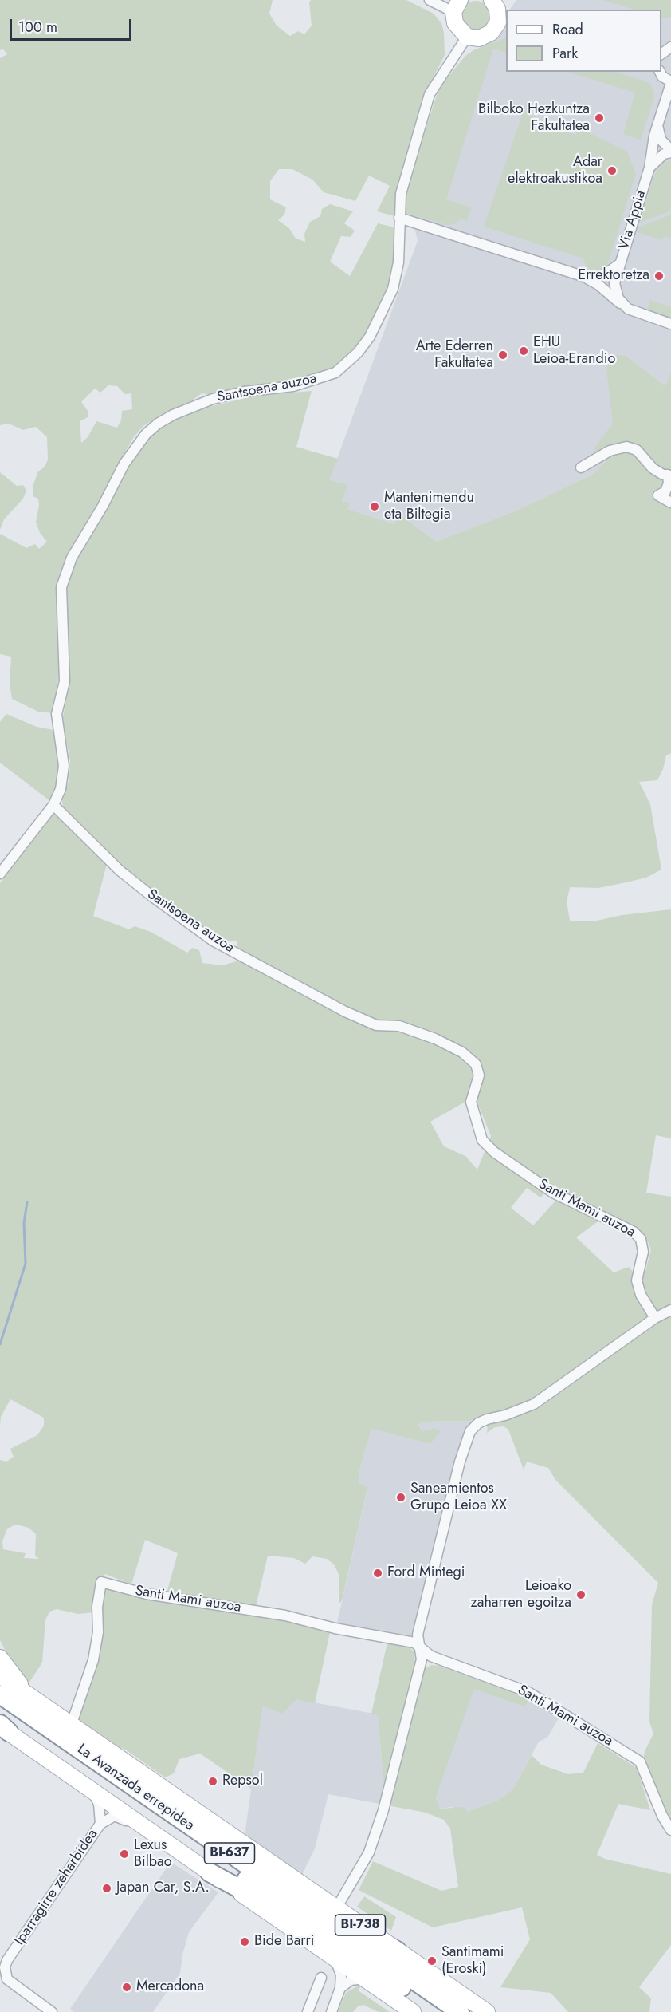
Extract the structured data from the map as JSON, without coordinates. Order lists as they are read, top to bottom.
{
  "streets": {
    "highway": ["La Avanzada errepidea", "BI-637"],
    "main road": ["BI-738"],
    "street": [
      "Via Appia",
      "Santsoena auzoa",
      "Santi Mami auzoa",
      "Iparragirre zeharbidea"
    ]
  },
  "crossings": [
    ["Santsoena auzoa", "Santi Mami auzoa"],
    ["Santi Mami auzoa", "BI-738"]
  ],
  "places": [
    "Bilboko Hezkuntza Fakultatea",
    "Adar elektroakustikoa",
    "Errektoretza",
    "EHU Leioa-Erandio",
    "Arte Ederren Fakultatea",
    "Mantenimendu eta Biltegia",
    "Saneamientos Grupo Leioa XX",
    "Ford Mintegi",
    "Leioako zaharren egoitza",
    "Repsol",
    "Lexus Bilbao",
    "Japan Car, S.A.",
    "Bide Barri",
    "Santimami (Eroski)",
    "Mercadona"
  ],
  "legend": ["Road", "Park"],
  "scale_bar": "100 m"
}
